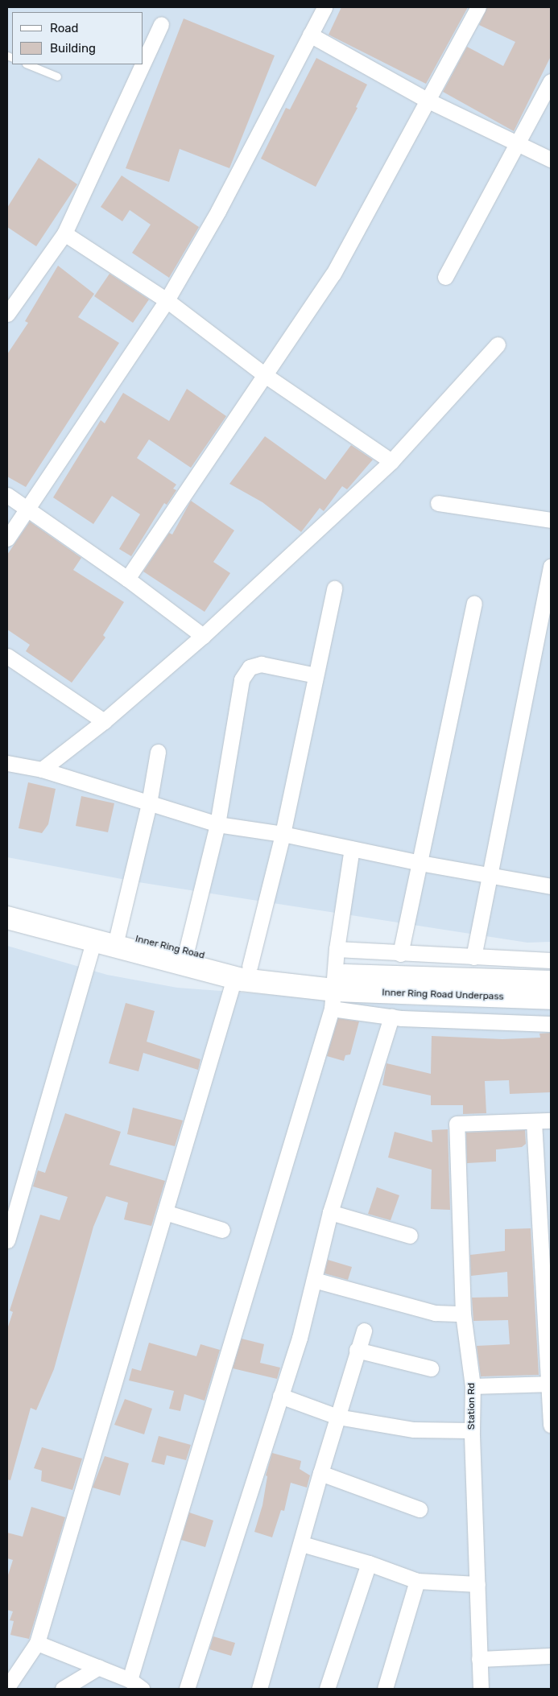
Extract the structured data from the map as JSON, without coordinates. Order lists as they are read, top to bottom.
{
  "streets": {
    "main road": ["Inner Ring Road", "Inner Ring Road Underpass"],
    "street": ["Station Rd"]
  },
  "crossings": [
    ["Inner Ring Road", "Inner Ring Road Underpass"]
  ],
  "legend": ["Road", "Building"]
}
